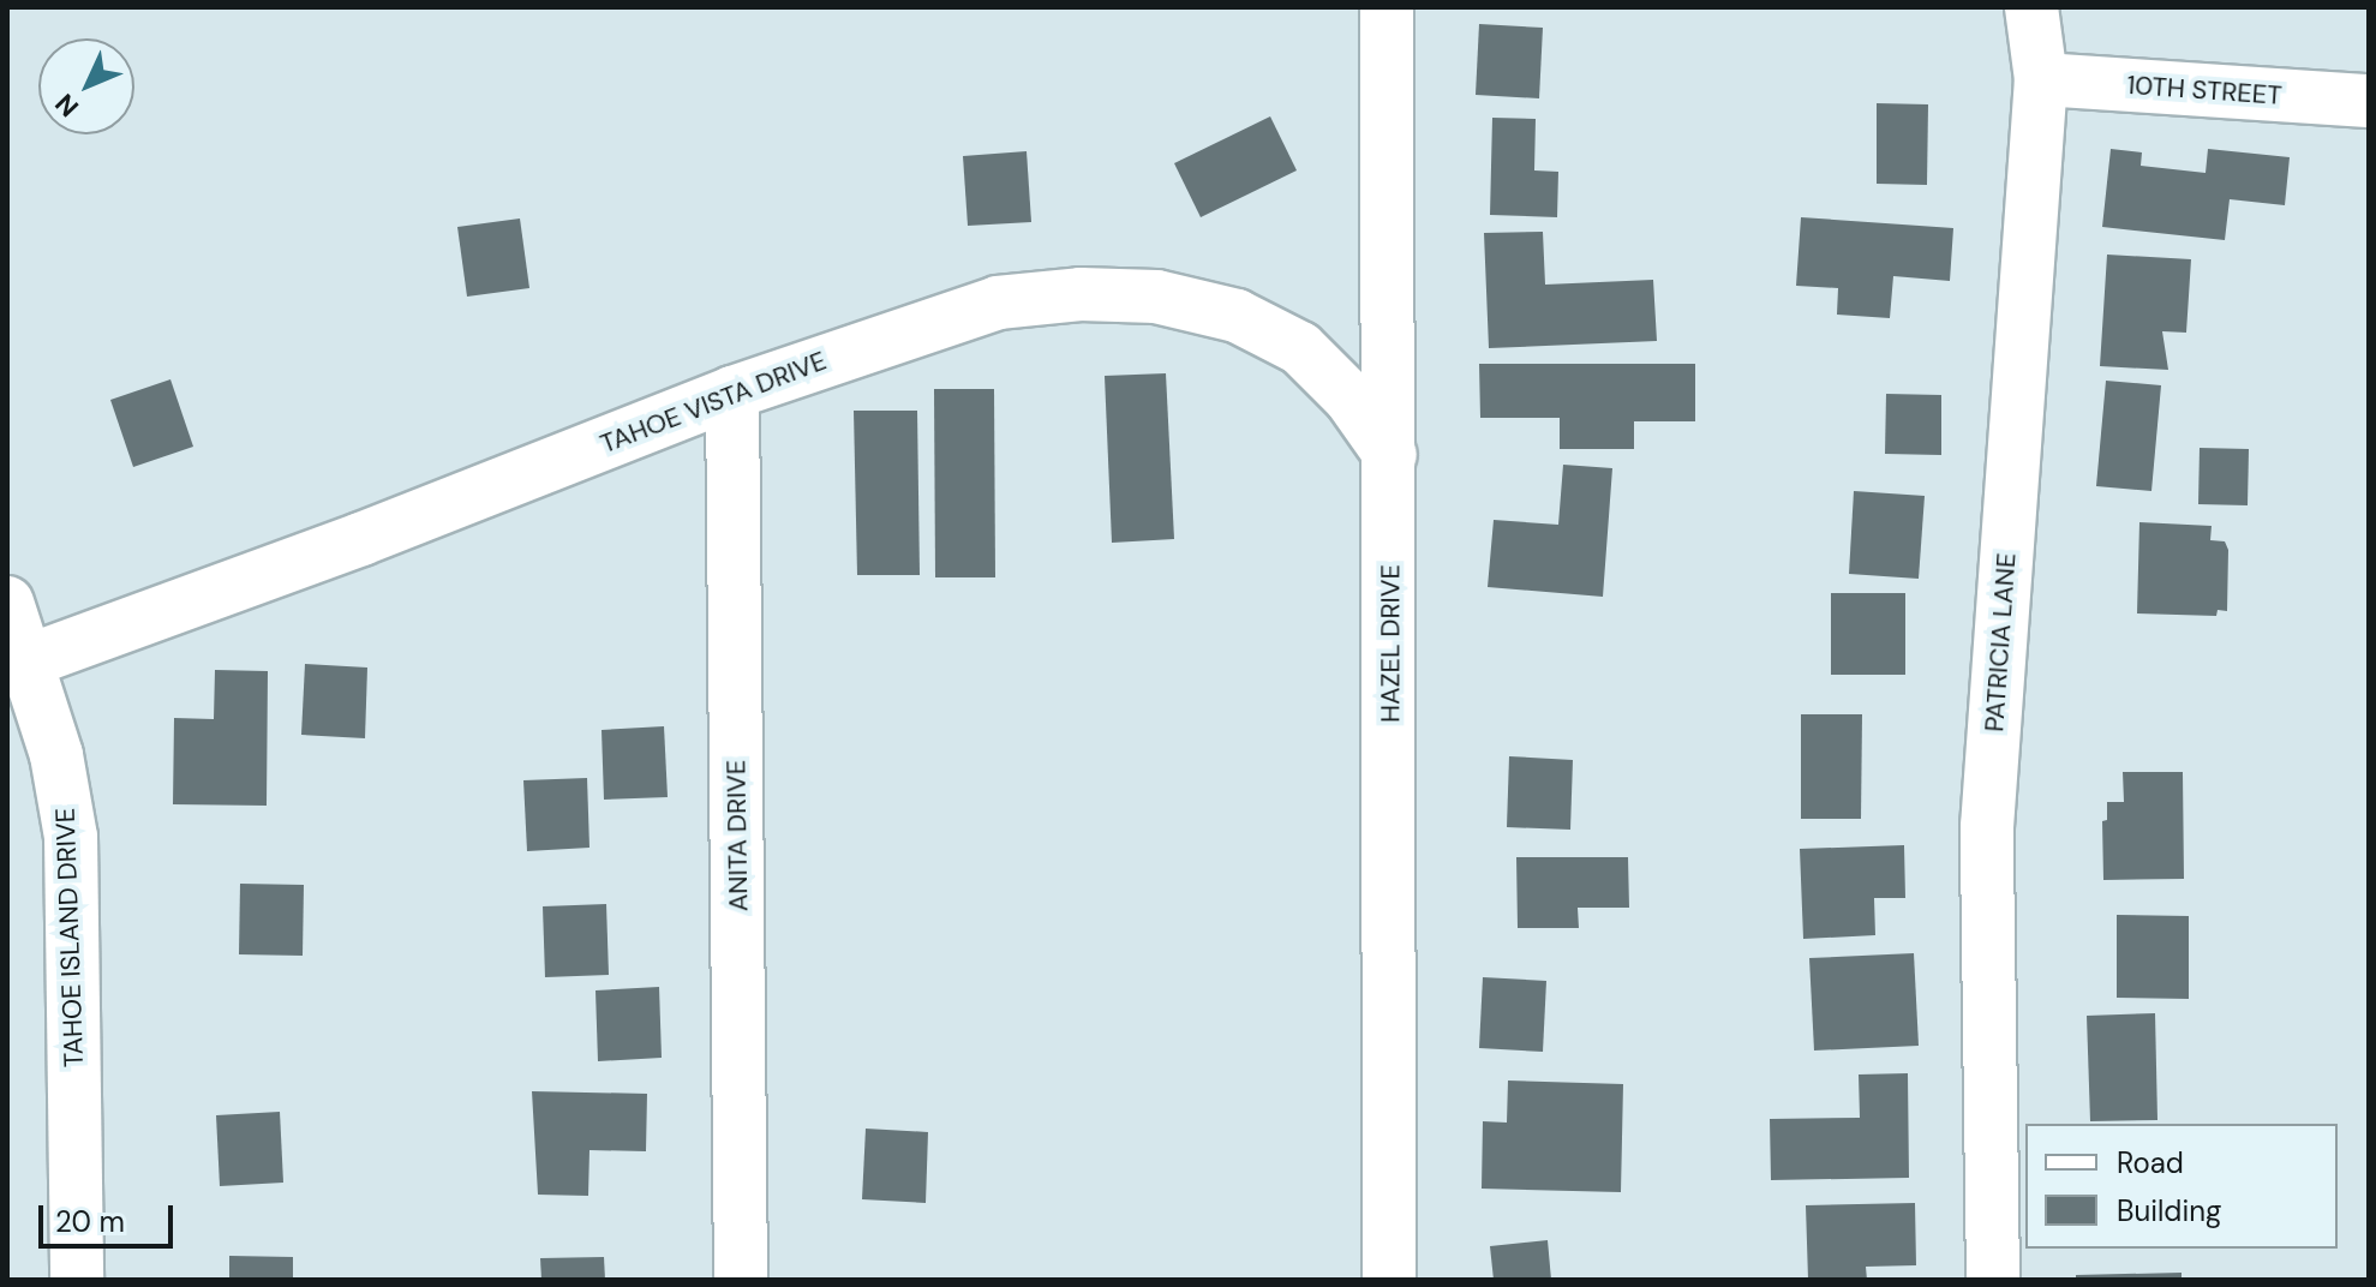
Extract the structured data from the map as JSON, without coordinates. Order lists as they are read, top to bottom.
{
  "streets": {
    "street": [
      "10TH STREET",
      "TAHOE VISTA DRIVE",
      "PATRICIA LANE",
      "HAZEL DRIVE",
      "ANITA DRIVE",
      "TAHOE ISLAND DRIVE"
    ]
  },
  "crossings": [
    ["10TH STREET", "PATRICIA LANE"],
    ["TAHOE VISTA DRIVE", "HAZEL DRIVE"],
    ["TAHOE VISTA DRIVE", "ANITA DRIVE"],
    ["TAHOE VISTA DRIVE", "TAHOE ISLAND DRIVE"]
  ],
  "legend": ["Road", "Building"],
  "scale_bar": "20 m",
  "north": "bottom left"
}
